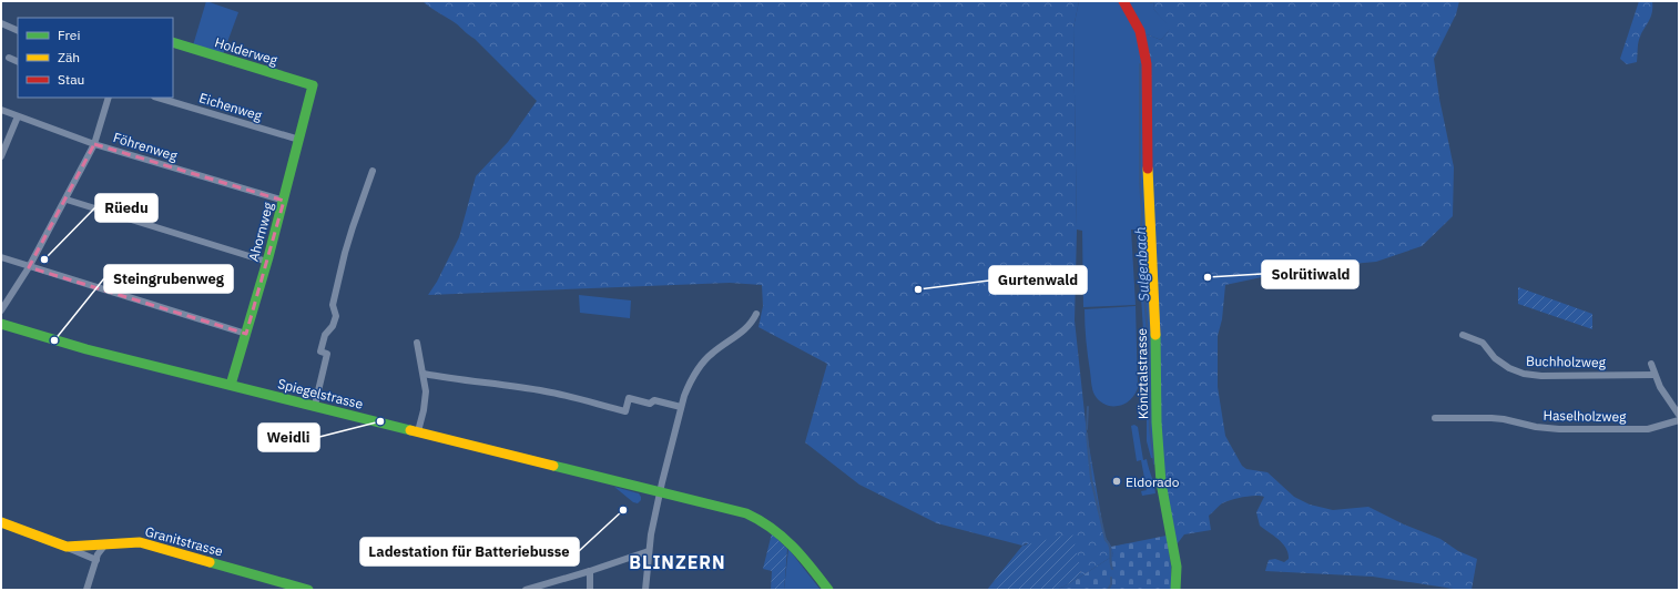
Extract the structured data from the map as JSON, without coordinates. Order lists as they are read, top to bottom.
{
  "streets": {
    "street": [
      "Holderweg",
      "Eichenweg",
      "Föhrenweg",
      "Ahornweg",
      "Buchholzweg",
      "Köniztalstrasse",
      "Spiegelstrasse",
      "Haselholzweg",
      "Granitstrasse"
    ]
  },
  "crossings": [
    ["Holderweg", "Ahornweg"],
    ["Eichenweg", "Ahornweg"],
    ["Föhrenweg", "Ahornweg"],
    ["Ahornweg", "Spiegelstrasse"]
  ],
  "districts": ["BLINZERN"],
  "water": ["Sulgenbach"],
  "places": [
    "Rüedu",
    "Solrütiwald",
    "Gurtenwald",
    "Steingrubenweg",
    "Weidli",
    "Eldorado",
    "Ladestation für Batteriebusse"
  ],
  "legend": ["Frei", "Zäh", "Stau"]
}
